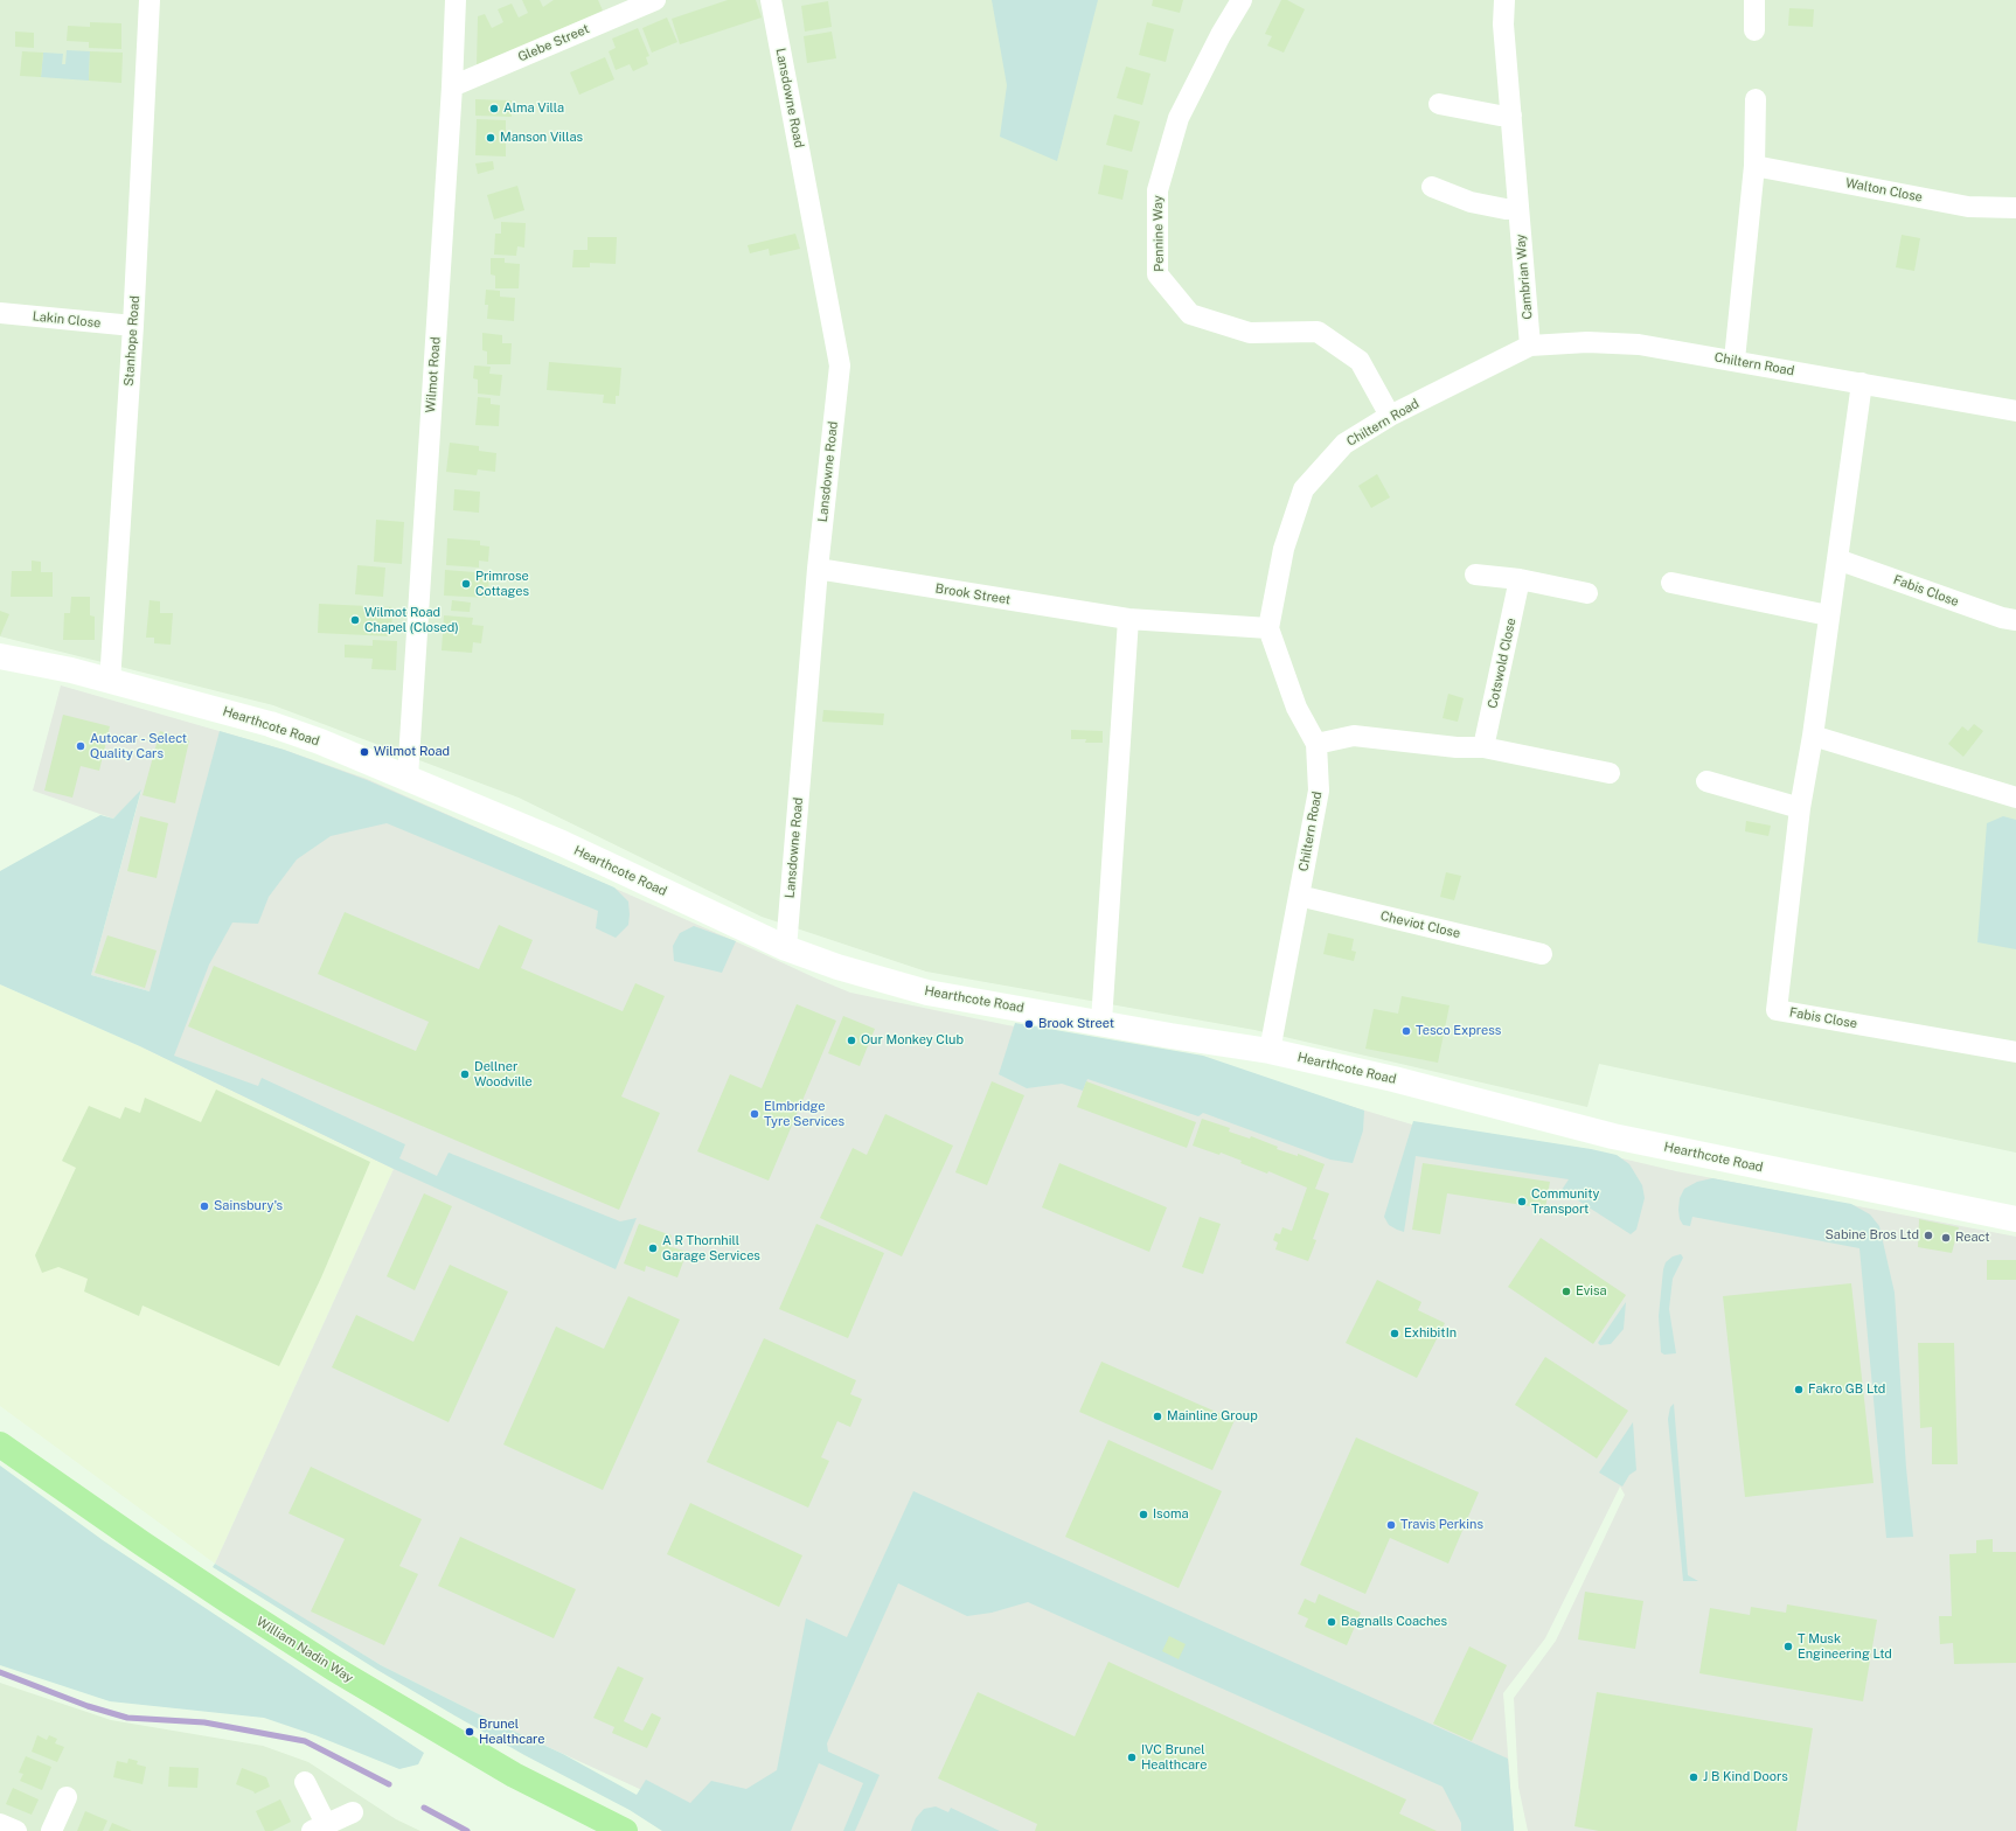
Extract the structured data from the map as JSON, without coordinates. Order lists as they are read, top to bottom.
{
  "streets": {
    "main road": ["William Nadin Way"],
    "street": [
      "Glebe Street",
      "Lansdowne Road",
      "Walton Close",
      "Pennine Way",
      "Cambrian Way",
      "Lakin Close",
      "Stanhope Road",
      "Chiltern Road",
      "Wilmot Road",
      "Fabis Close",
      "Brook Street",
      "Cotswold Close",
      "Hearthcote Road",
      "Cheviot Close"
    ]
  },
  "crossings": [
    ["Glebe Street", "Wilmot Road"],
    ["Lansdowne Road", "Brook Street"],
    ["Lansdowne Road", "Hearthcote Road"],
    ["Pennine Way", "Chiltern Road"],
    ["Cambrian Way", "Chiltern Road"],
    ["Lakin Close", "Stanhope Road"],
    ["Stanhope Road", "Hearthcote Road"],
    ["Chiltern Road", "Fabis Close"],
    ["Chiltern Road", "Brook Street"],
    ["Chiltern Road", "Hearthcote Road"],
    ["Chiltern Road", "Cheviot Close"],
    ["Wilmot Road", "Hearthcote Road"]
  ],
  "places": [
    "Alma Villa",
    "Manson Villas",
    "Primrose Cottages",
    "Wilmot Road Chapel (Closed)",
    "Autocar - Select Quality Cars",
    "Wilmot Road",
    "Brook Street",
    "Tesco Express",
    "Our Monkey Club",
    "Dellner Woodville",
    "Elmbridge Tyre Services",
    "Community Transport",
    "Sainsbury's",
    "Sabine Bros Ltd",
    "React",
    "A R Thornhill Garage Services",
    "Evisa",
    "ExhibitIn",
    "Fakro GB Ltd",
    "Mainline Group",
    "Isoma",
    "Travis Perkins",
    "Bagnalls Coaches",
    "T Musk Engineering Ltd",
    "Brunel Healthcare",
    "IVC Brunel Healthcare",
    "J B Kind Doors"
  ]
}
